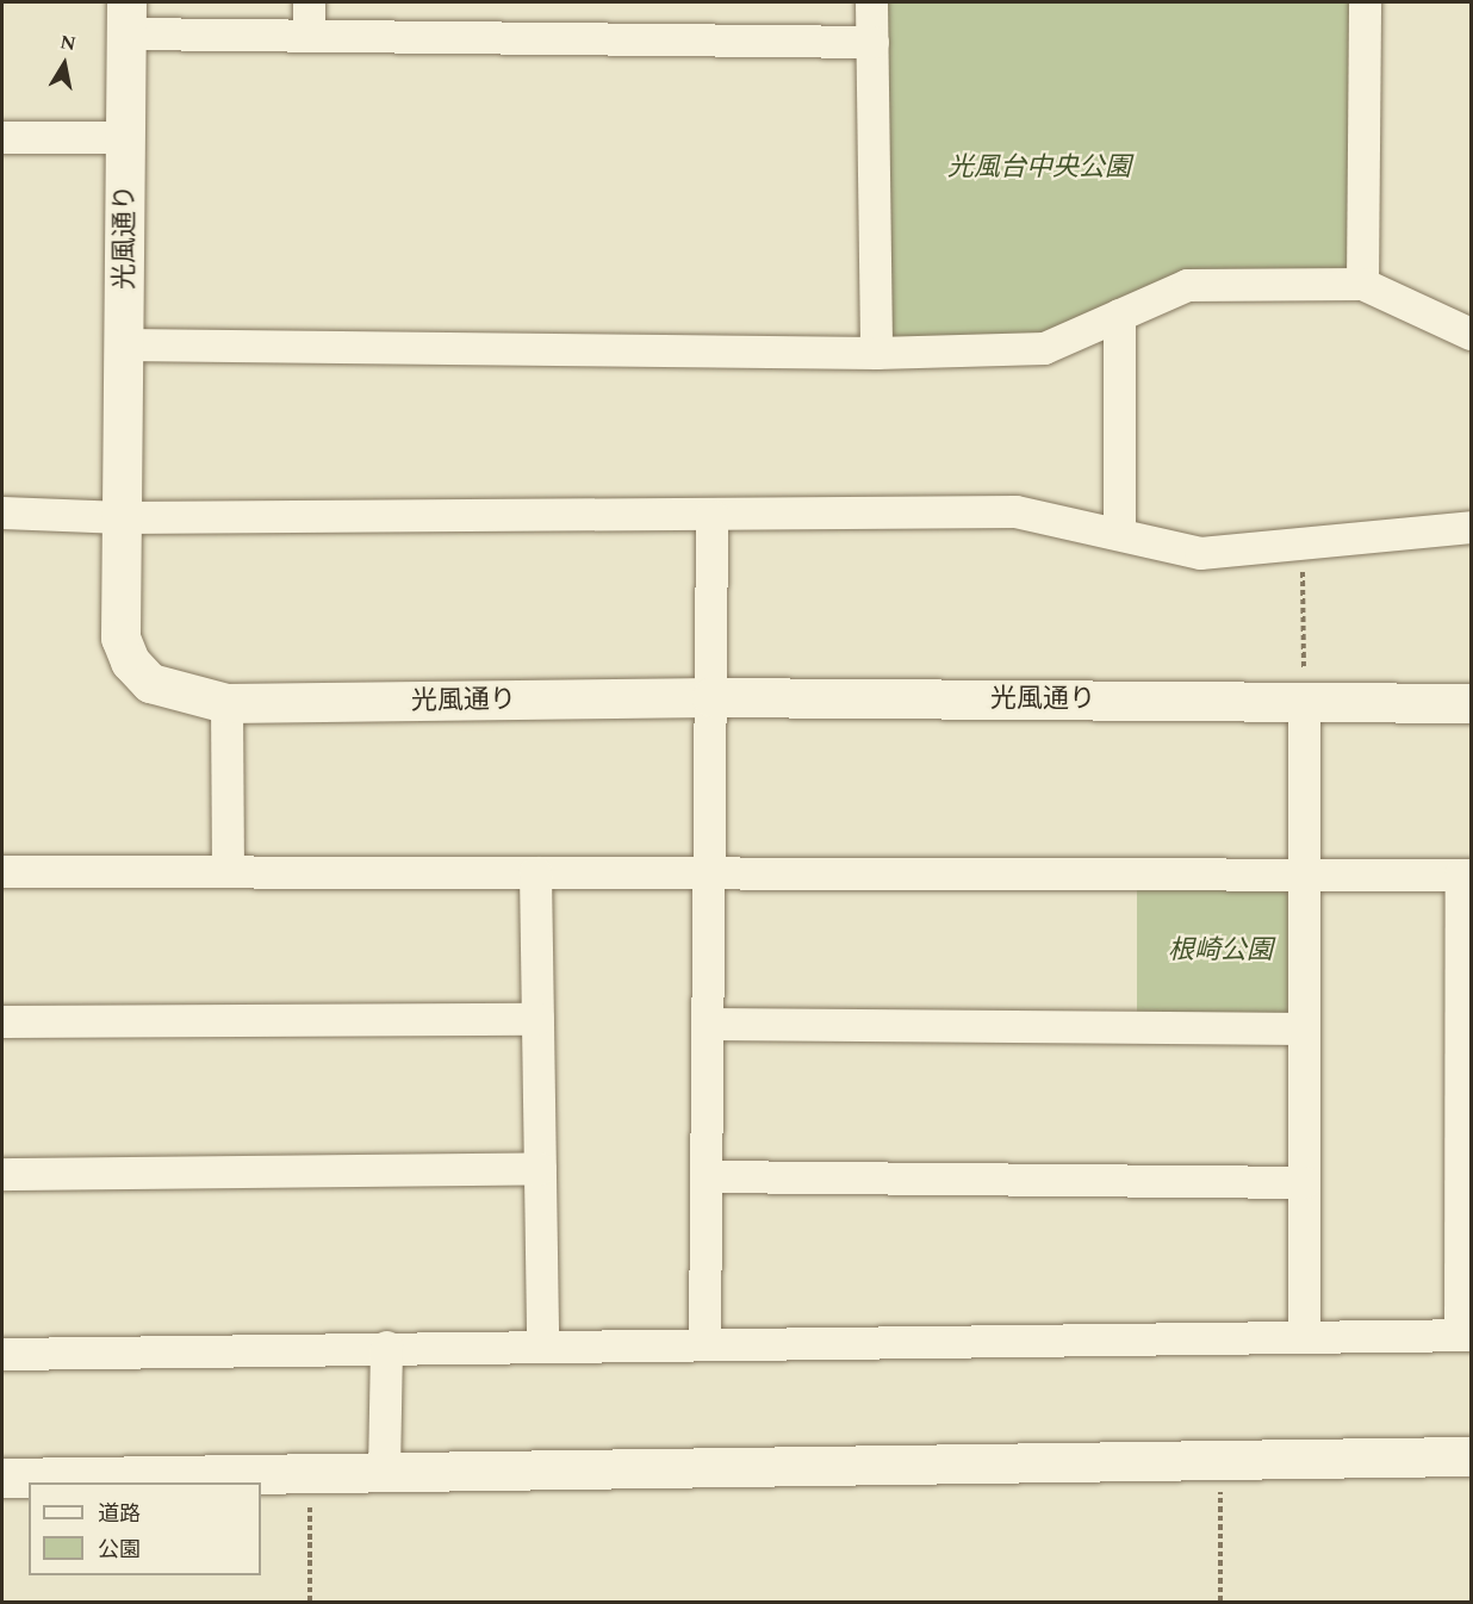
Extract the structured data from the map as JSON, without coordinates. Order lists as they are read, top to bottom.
{
  "streets": {
    "street": ["光風通り"]
  },
  "parks": ["光風台中央公園", "根崎公園"],
  "legend": ["道路", "公園"],
  "north": "top"
}
